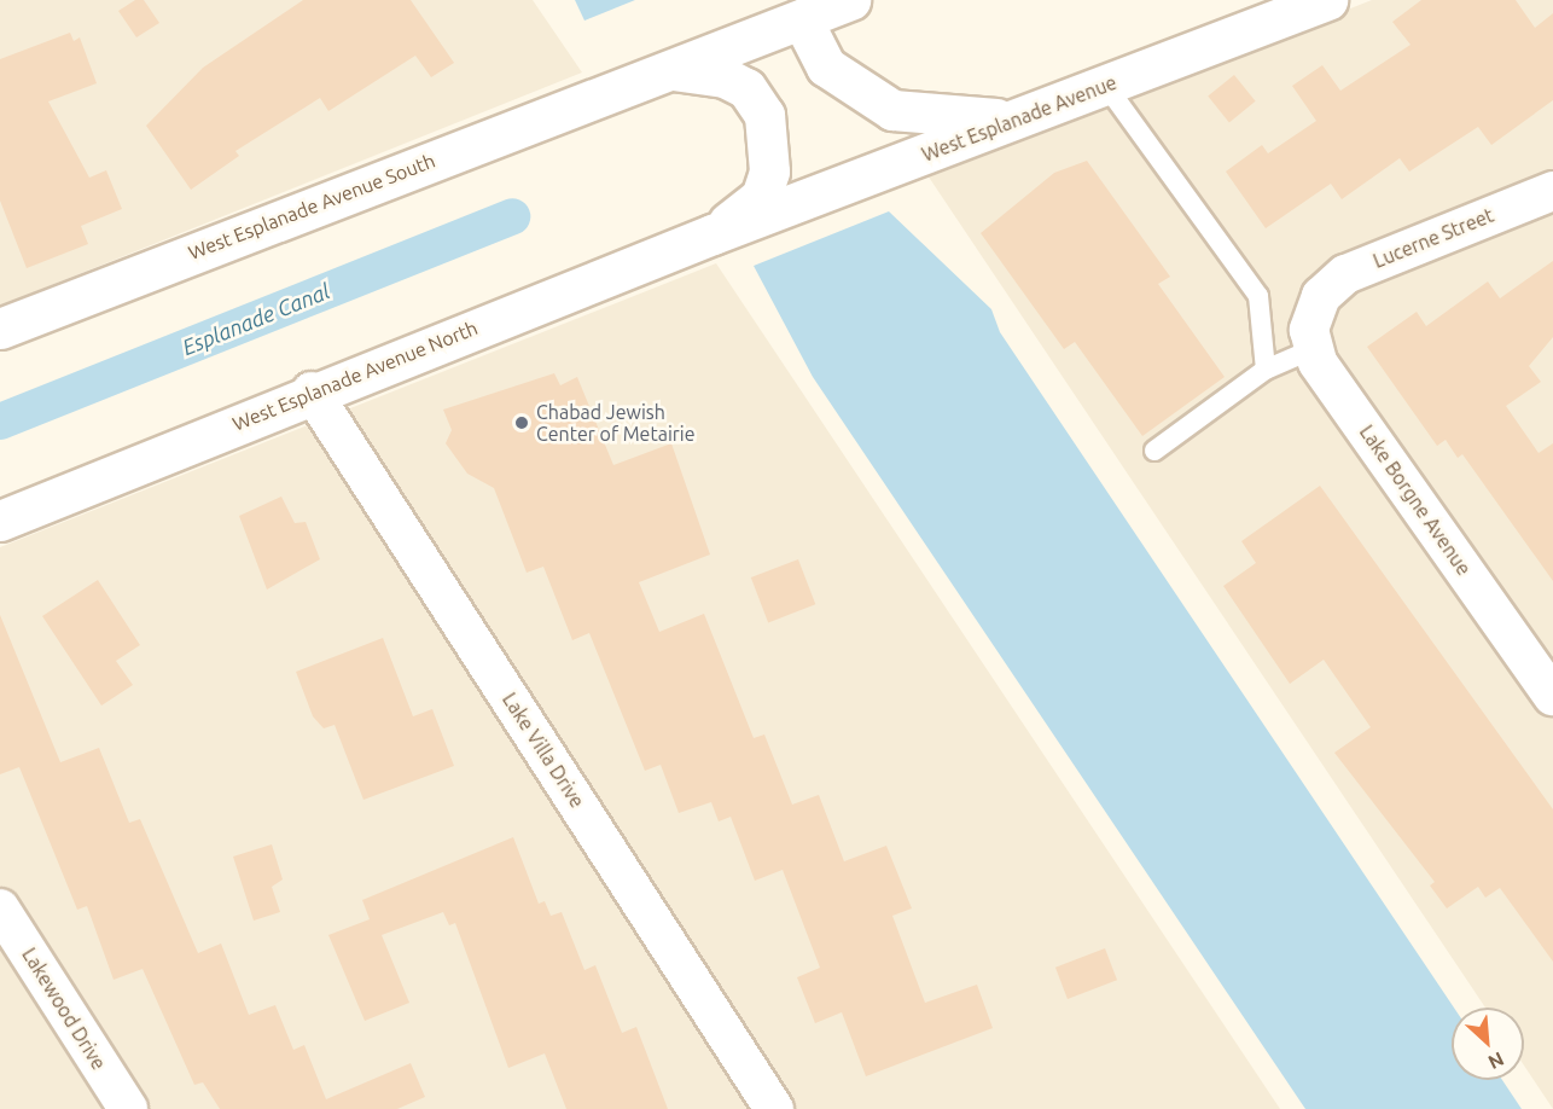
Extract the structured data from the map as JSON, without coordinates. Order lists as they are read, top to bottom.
{
  "streets": {
    "main road": ["West Esplanade Avenue", "West Esplanade Avenue South", "West Esplanade Avenue North"],
    "street": [
      "Lucerne Street",
      "Lake Borgne Avenue",
      "Lake Villa Drive",
      "Lakewood Drive"
    ]
  },
  "crossings": [
    ["West Esplanade Avenue", "West Esplanade Avenue North"],
    ["Lucerne Street", "Lake Borgne Avenue"],
    ["West Esplanade Avenue North", "Lake Villa Drive"]
  ],
  "water": ["Esplanade Canal"],
  "places": ["Chabad Jewish Center of Metairie"],
  "north": "bottom right"
}
